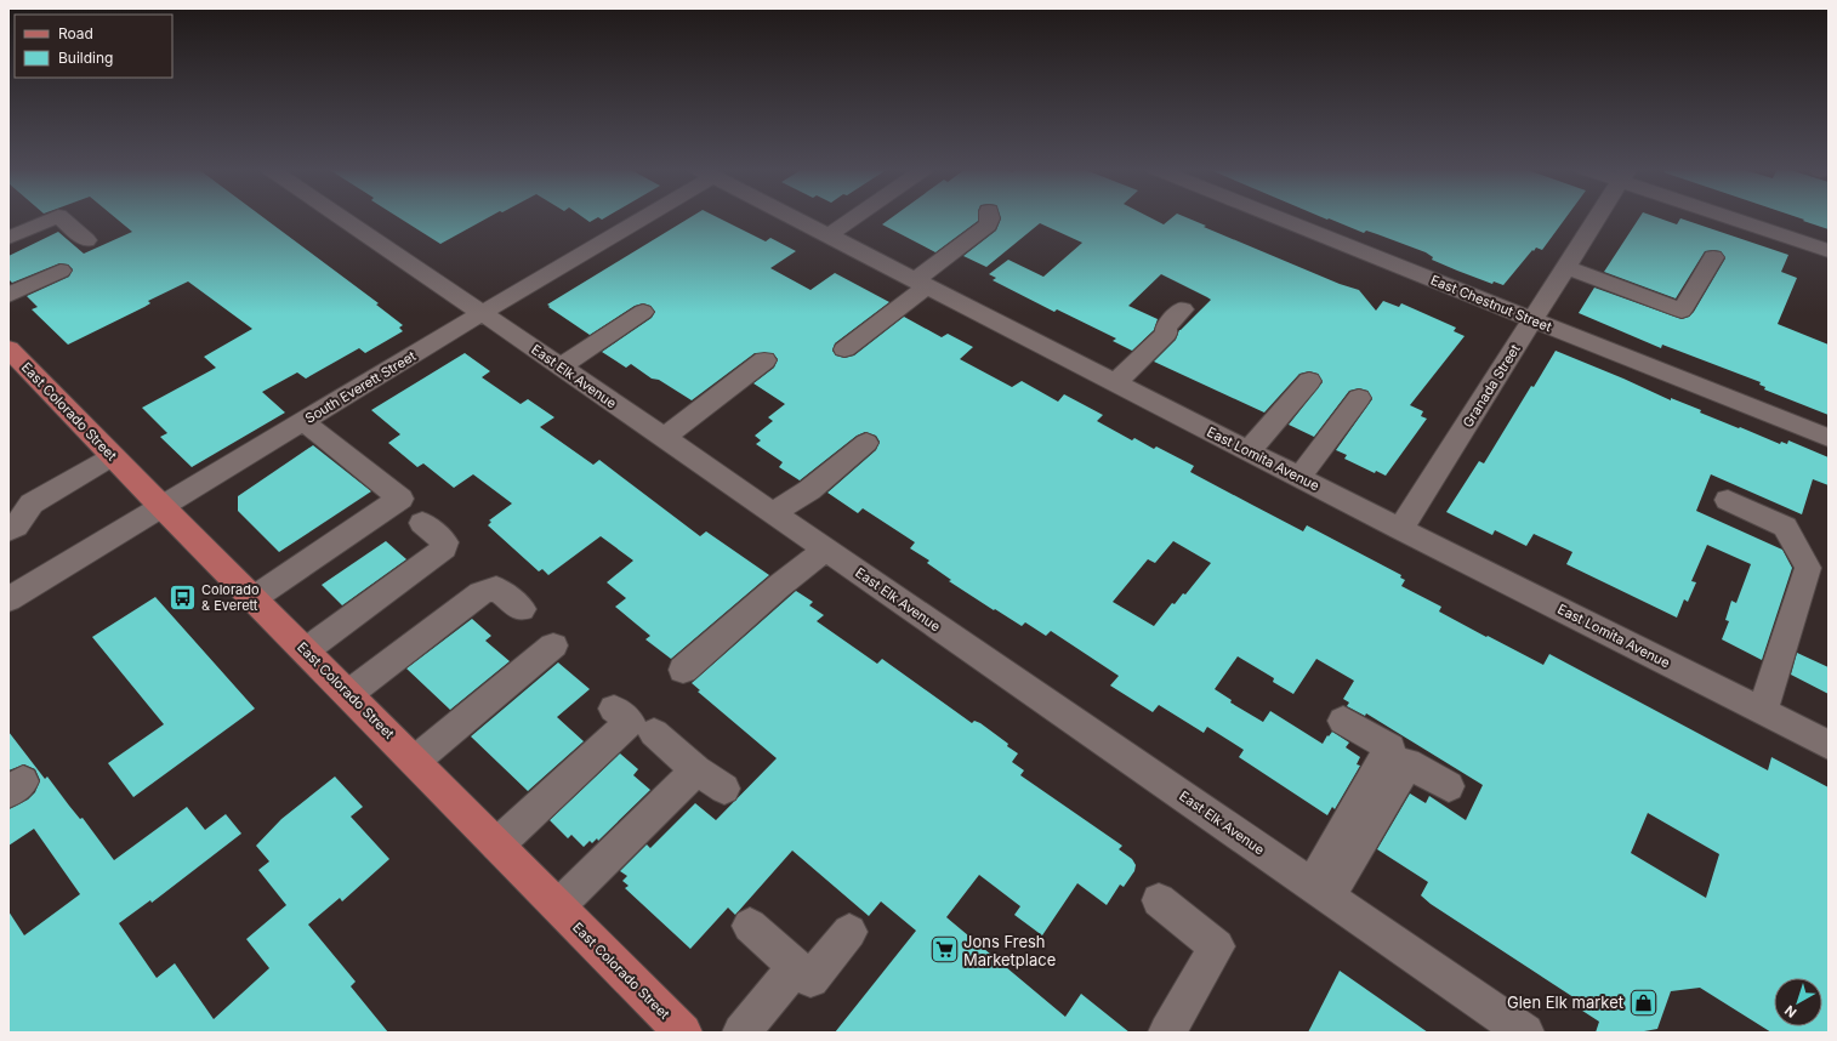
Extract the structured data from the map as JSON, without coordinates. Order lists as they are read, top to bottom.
{
  "streets": {
    "main road": ["East Colorado Street"],
    "street": [
      "East Chestnut Street",
      "East Elk Avenue",
      "Granada Street",
      "South Everett Street",
      "East Lomita Avenue"
    ]
  },
  "crossings": [
    ["East Chestnut Street", "Granada Street"],
    ["East Elk Avenue", "South Everett Street"],
    ["Granada Street", "East Lomita Avenue"],
    ["South Everett Street", "East Colorado Street"]
  ],
  "places": {
    "bus stop": ["Colorado & Everett"],
    "supermarket": ["Jons Fresh Marketplace"],
    "shop": ["Glen Elk market"]
  },
  "legend": ["Road", "Building"],
  "north": "bottom left"
}
